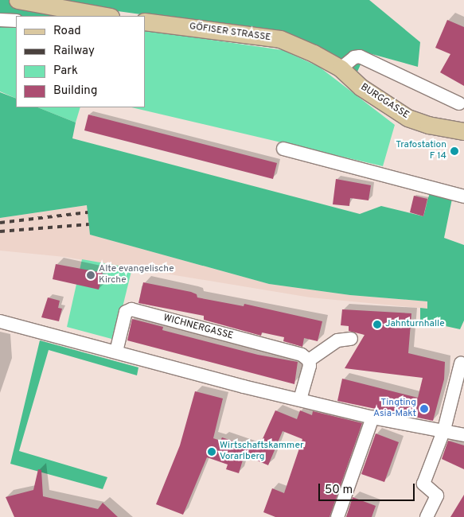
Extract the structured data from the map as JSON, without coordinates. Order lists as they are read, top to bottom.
{
  "streets": {
    "main road": ["GÖFISER STRASSE", "BURGGASSE"],
    "street": ["WICHNERGASSE"]
  },
  "crossings": [
    ["GÖFISER STRASSE", "BURGGASSE"]
  ],
  "places": [
    "Trafostation F 14",
    "Alte evangelische Kirche",
    "Jahnturnhalle",
    "Tingting Asia-Makt",
    "Wirtschaftskammer Vorarlberg"
  ],
  "legend": [
    "Road",
    "Railway",
    "Park",
    "Building"
  ],
  "scale_bar": "50 m"
}
